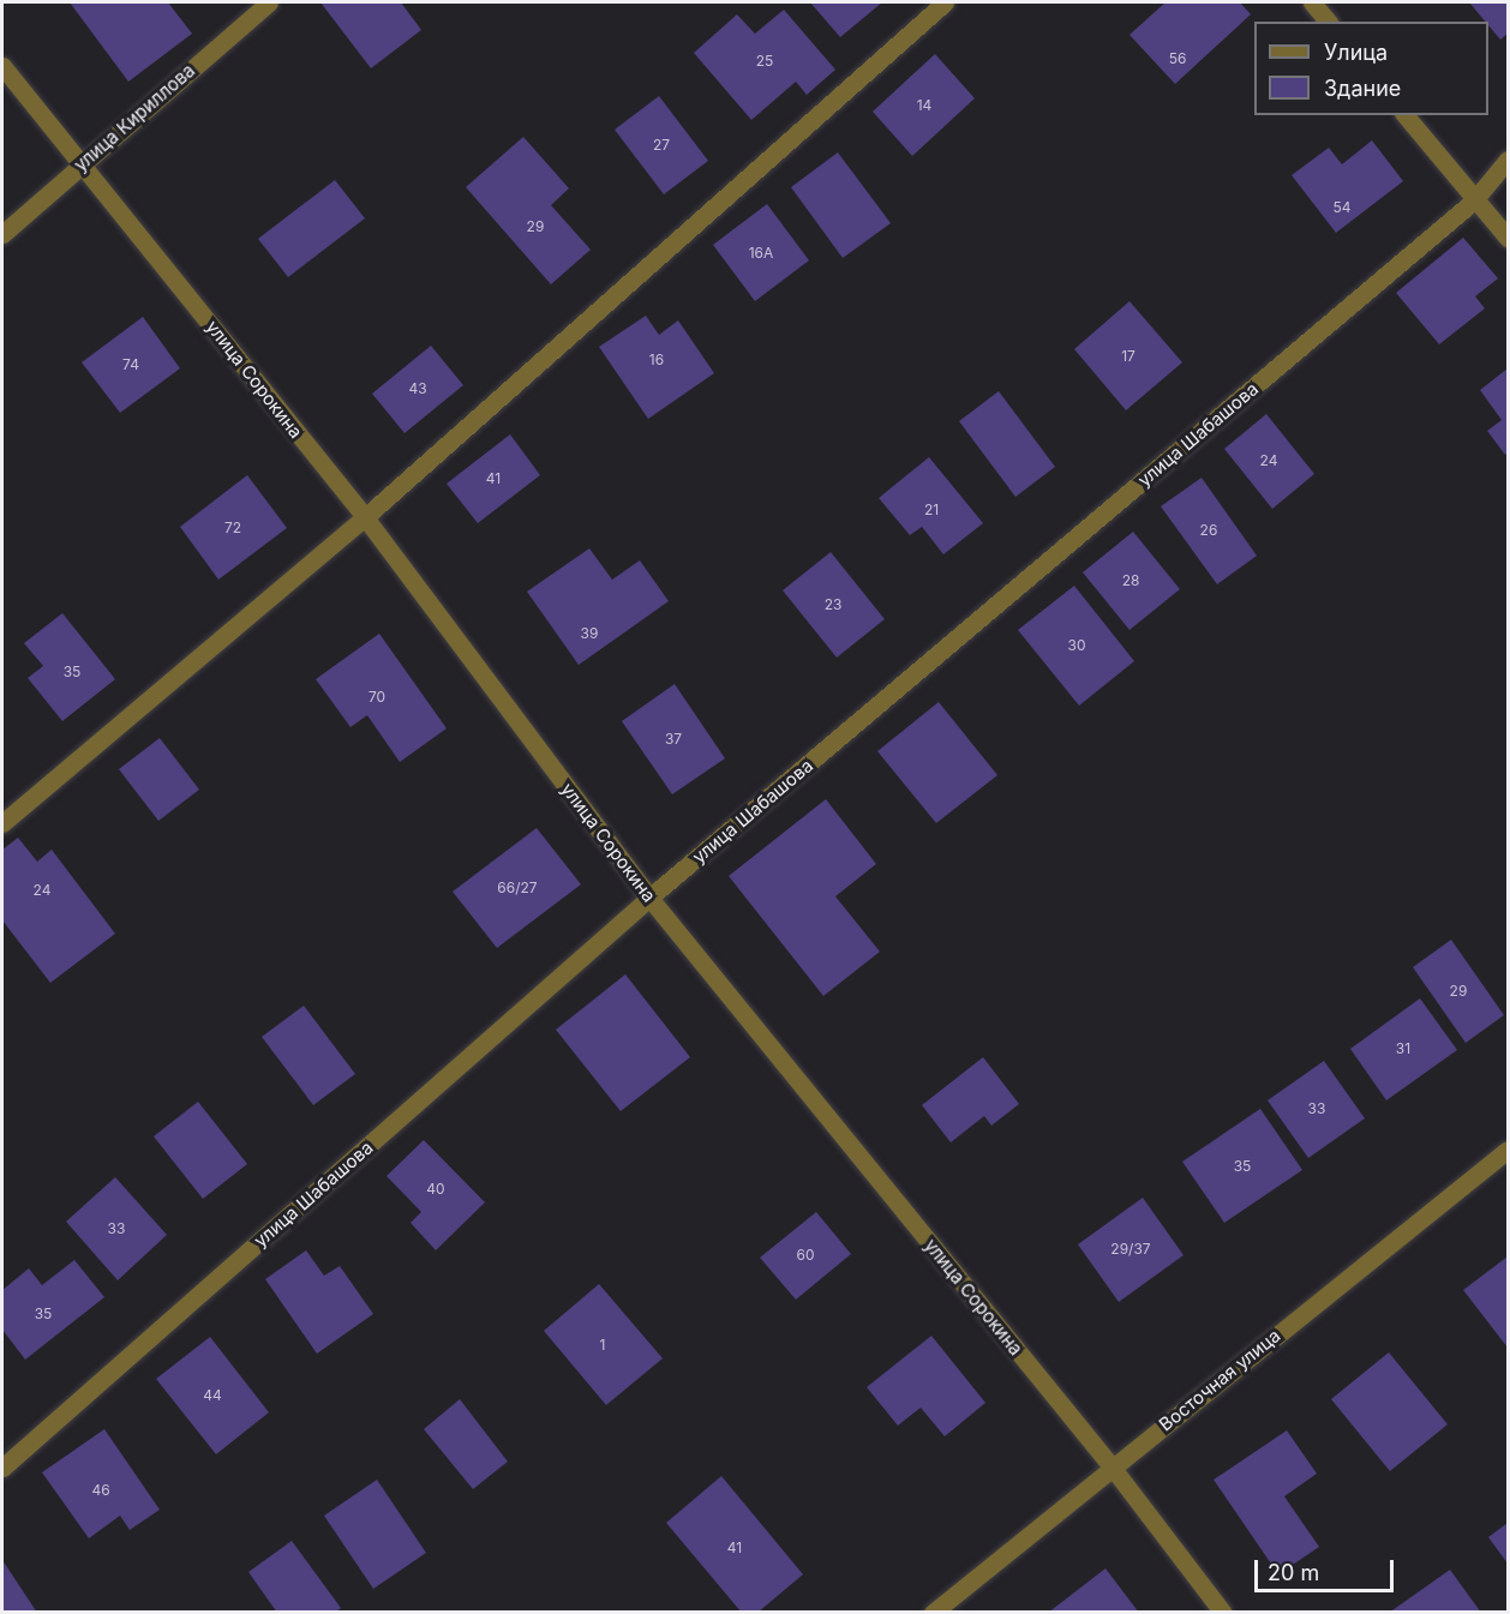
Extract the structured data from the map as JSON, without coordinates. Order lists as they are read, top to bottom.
{
  "streets": {
    "street": [
      "улица Кириллова",
      "улица Сорокина",
      "улица Шабашова",
      "Восточная улица"
    ]
  },
  "crossings": [
    ["улица Кириллова", "улица Сорокина"],
    ["улица Сорокина", "улица Шабашова"],
    ["улица Сорокина", "Восточная улица"]
  ],
  "house_numbers": [
    "56",
    "25",
    "14",
    "27",
    "54",
    "29",
    "16А",
    "17",
    "16",
    "74",
    "43",
    "24",
    "41",
    "21",
    "72",
    "26",
    "28",
    "23",
    "39",
    "30",
    "35",
    "70",
    "37",
    "66/27",
    "24",
    "29",
    "31",
    "33",
    "35",
    "40",
    "33",
    "29/37",
    "60",
    "35",
    "1",
    "44",
    "46",
    "41"
  ],
  "legend": ["Улица", "Здание"],
  "scale_bar": "20 m"
}
